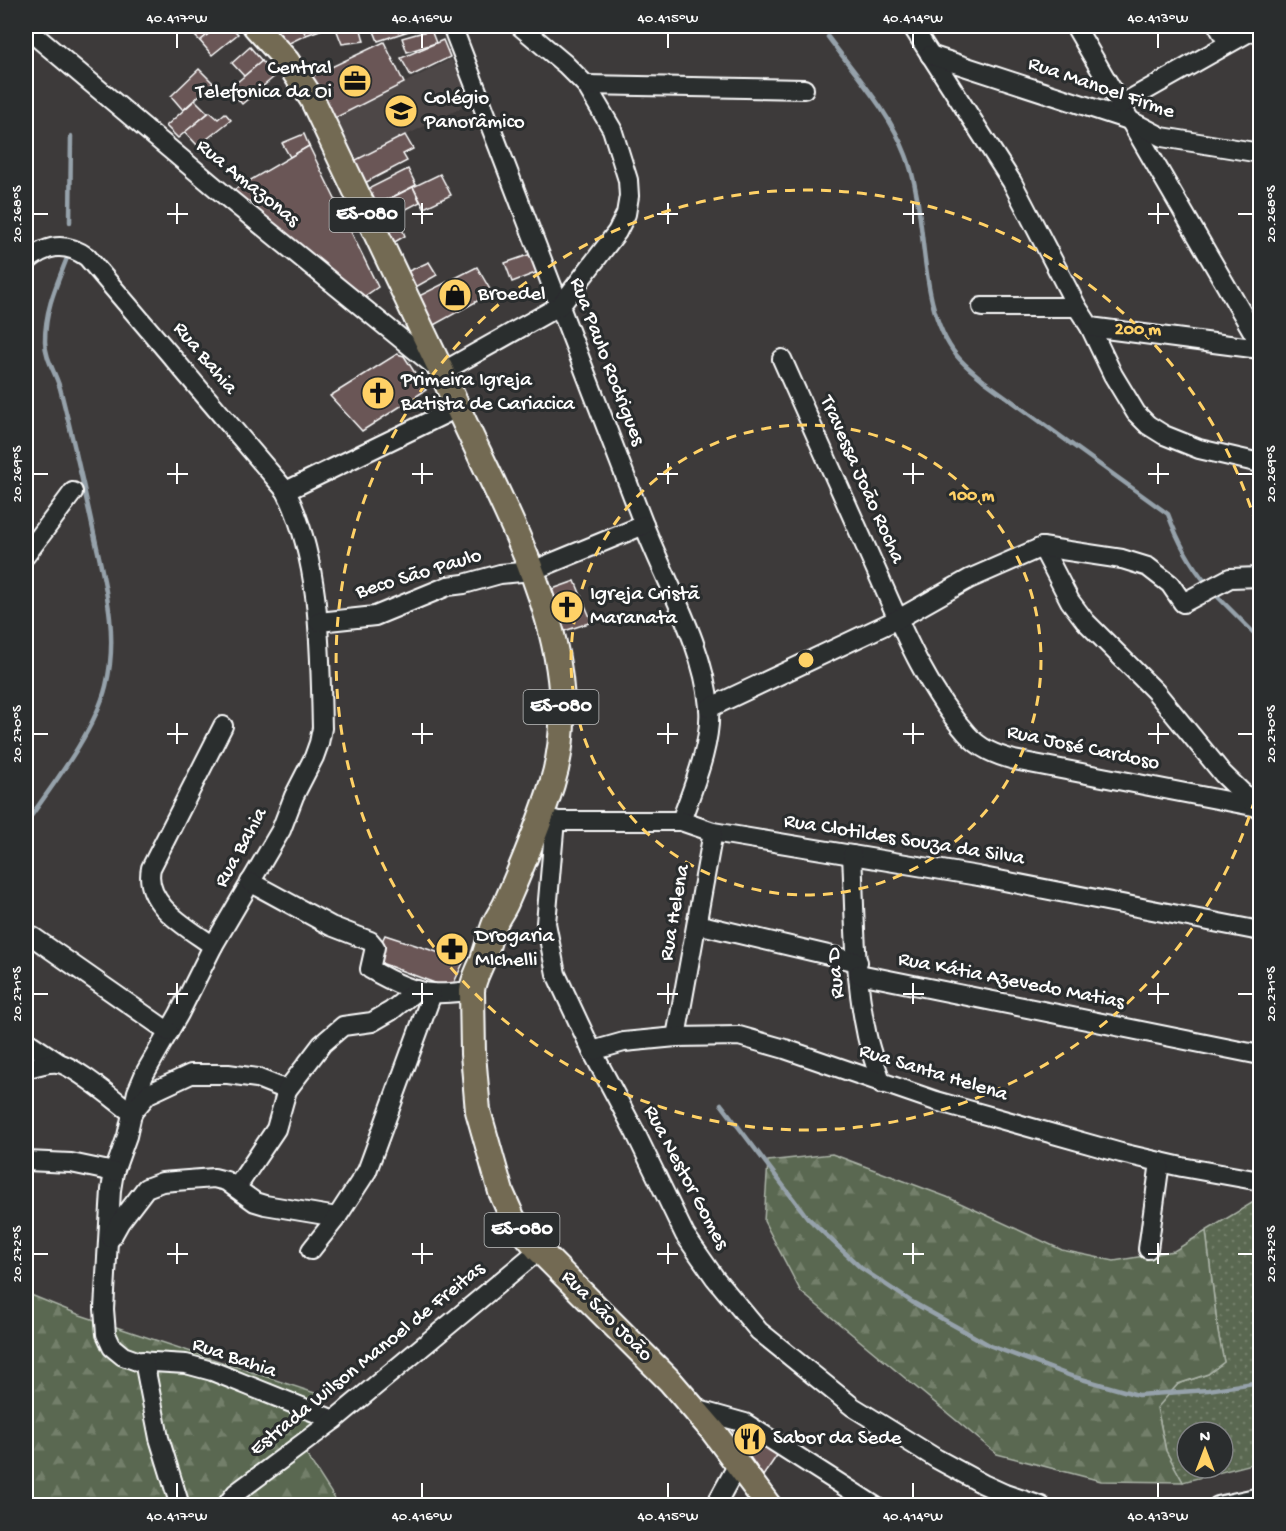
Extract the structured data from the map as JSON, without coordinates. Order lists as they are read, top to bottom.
{
  "streets": {
    "main road": ["ES-080", "Rua São João"],
    "street": [
      "Rua Manoel Firme",
      "Rua Amazonas",
      "Rua Bahia",
      "Rua Paulo Rodrigues",
      "Travessa João Rocha",
      "Beco São Paulo",
      "Rua José Cardoso",
      "Rua Clotildes Souza da Silva",
      "Rua Helena",
      "Rua D",
      "Rua Kátia Azevedo Matias",
      "Rua Santa Helena",
      "Rua Nestor Gomes",
      "Estrada Wilson Manoel de Freitas"
    ]
  },
  "crossings": [
    ["Rua Amazonas", "ES-080"],
    ["ES-080", "Beco São Paulo"],
    ["ES-080", "Rua Clotildes Souza da Silva"],
    ["ES-080", "Rua Nestor Gomes"],
    ["ES-080", "Rua São João"],
    ["Rua Bahia", "Beco São Paulo"],
    ["Rua Bahia", "Estrada Wilson Manoel de Freitas"],
    ["Rua Paulo Rodrigues", "Beco São Paulo"],
    ["Rua Paulo Rodrigues", "Rua Clotildes Souza da Silva"],
    ["Travessa João Rocha", "Rua José Cardoso"],
    ["Rua Clotildes Souza da Silva", "Rua Helena"],
    ["Rua Clotildes Souza da Silva", "Rua D"],
    ["Rua Clotildes Souza da Silva", "Rua Nestor Gomes"],
    ["Rua Clotildes Souza da Silva", "Rua São João"],
    ["Rua Helena", "Rua Kátia Azevedo Matias"],
    ["Rua Helena", "Rua Santa Helena"],
    ["Rua D", "Rua Kátia Azevedo Matias"],
    ["Rua D", "Rua Santa Helena"],
    ["Rua Santa Helena", "Rua Nestor Gomes"],
    ["Rua Nestor Gomes", "Rua São João"],
    ["Rua São João", "Estrada Wilson Manoel de Freitas"]
  ],
  "places": {
    "office": ["Central Telefonica da Oi"],
    "school or university": ["Colégio Panorâmico"],
    "shop": ["Broedel"],
    "church": ["Primeira Igreja Batista de Cariacica", "Igreja Cristã Maranata"],
    "pharmacy": ["Drogaria MIchelli"],
    "restaurant": ["Sabor da Sede"]
  },
  "north": "top",
  "coordinates": [
    "40.417°W",
    "40.416°W",
    "40.415°W",
    "40.414°W",
    "40.413°W",
    "20.268°S",
    "20.269°S",
    "20.270°S",
    "20.271°S",
    "20.272°S"
  ],
  "rings": ["200 m", "100 m"]
}
